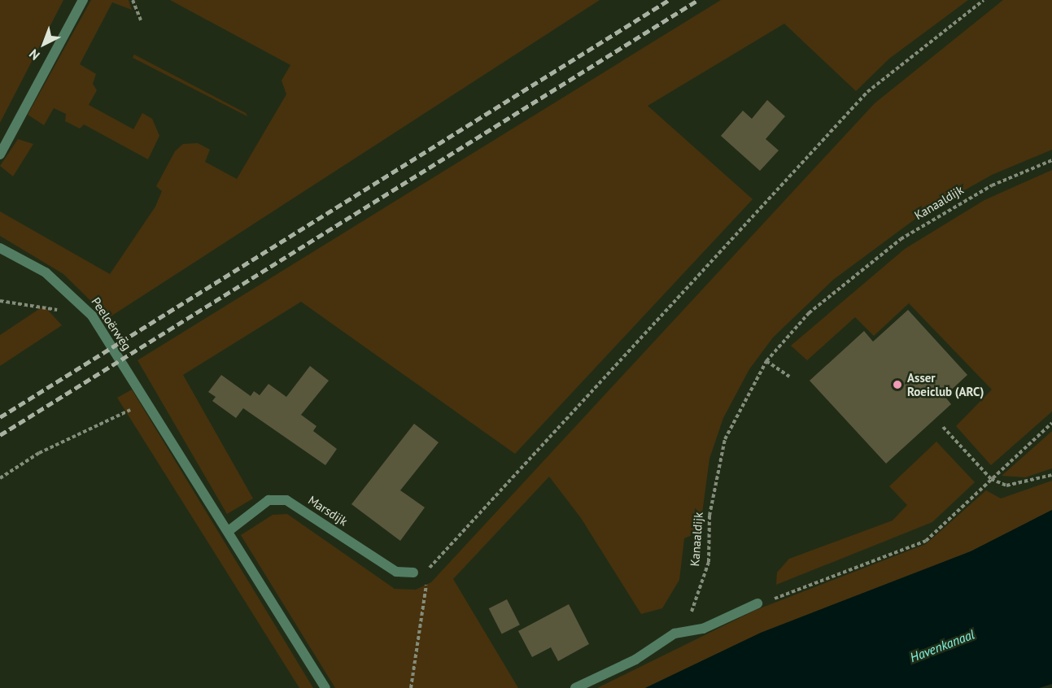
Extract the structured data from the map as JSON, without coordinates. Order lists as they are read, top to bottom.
{
  "streets": {
    "street": ["Peeloërweg", "Marsdijk"],
    "path": ["Kanaaldijk"]
  },
  "water": ["Havenkanaal"],
  "places": ["Asser Roeiclub (ARC)"],
  "north": "bottom left"
}
